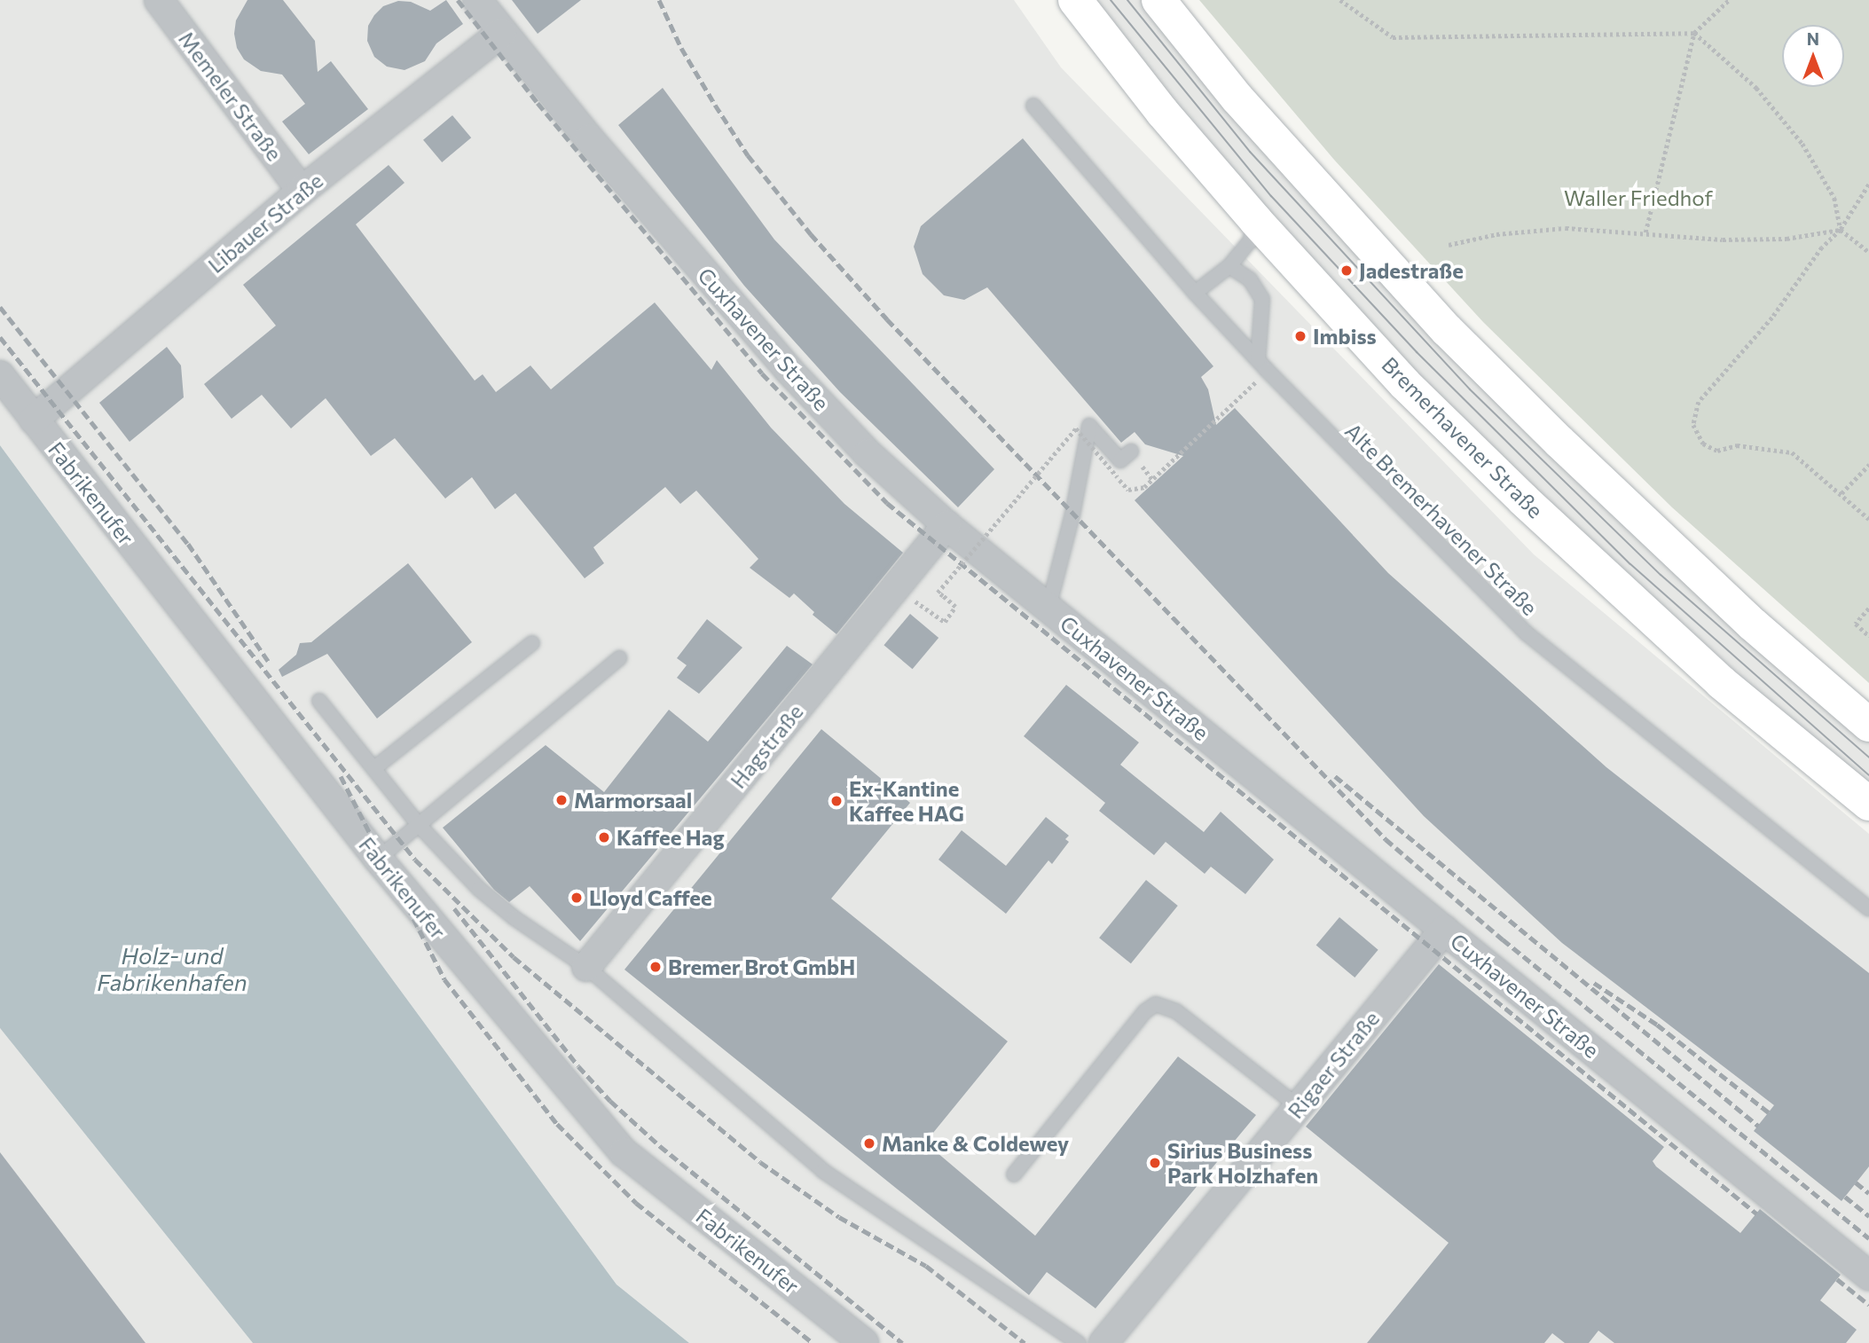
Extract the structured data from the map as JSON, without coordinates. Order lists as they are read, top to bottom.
{
  "streets": {
    "main road": ["Bremerhavener Straße"],
    "street": [
      "Memeler Straße",
      "Libauer Straße",
      "Cuxhavener Straße",
      "Fabrikenufer",
      "Hagstraße",
      "Rigaer Straße"
    ],
    "lane": ["Alte Bremerhavener Straße"]
  },
  "crossings": [
    ["Memeler Straße", "Libauer Straße"],
    ["Libauer Straße", "Cuxhavener Straße"],
    ["Libauer Straße", "Fabrikenufer"],
    ["Cuxhavener Straße", "Hagstraße"],
    ["Cuxhavener Straße", "Rigaer Straße"]
  ],
  "water": ["Holz- und Fabrikenhafen"],
  "parks": ["Waller Friedhof"],
  "places": [
    "Jadestraße",
    "Imbiss",
    "Marmorsaal",
    "Ex-Kantine Kaffee HAG",
    "Kaffee Hag",
    "Lloyd Caffee",
    "Bremer Brot GmbH",
    "Manke & Coldewey",
    "Sirius Business Park Holzhafen"
  ],
  "north": "top"
}
